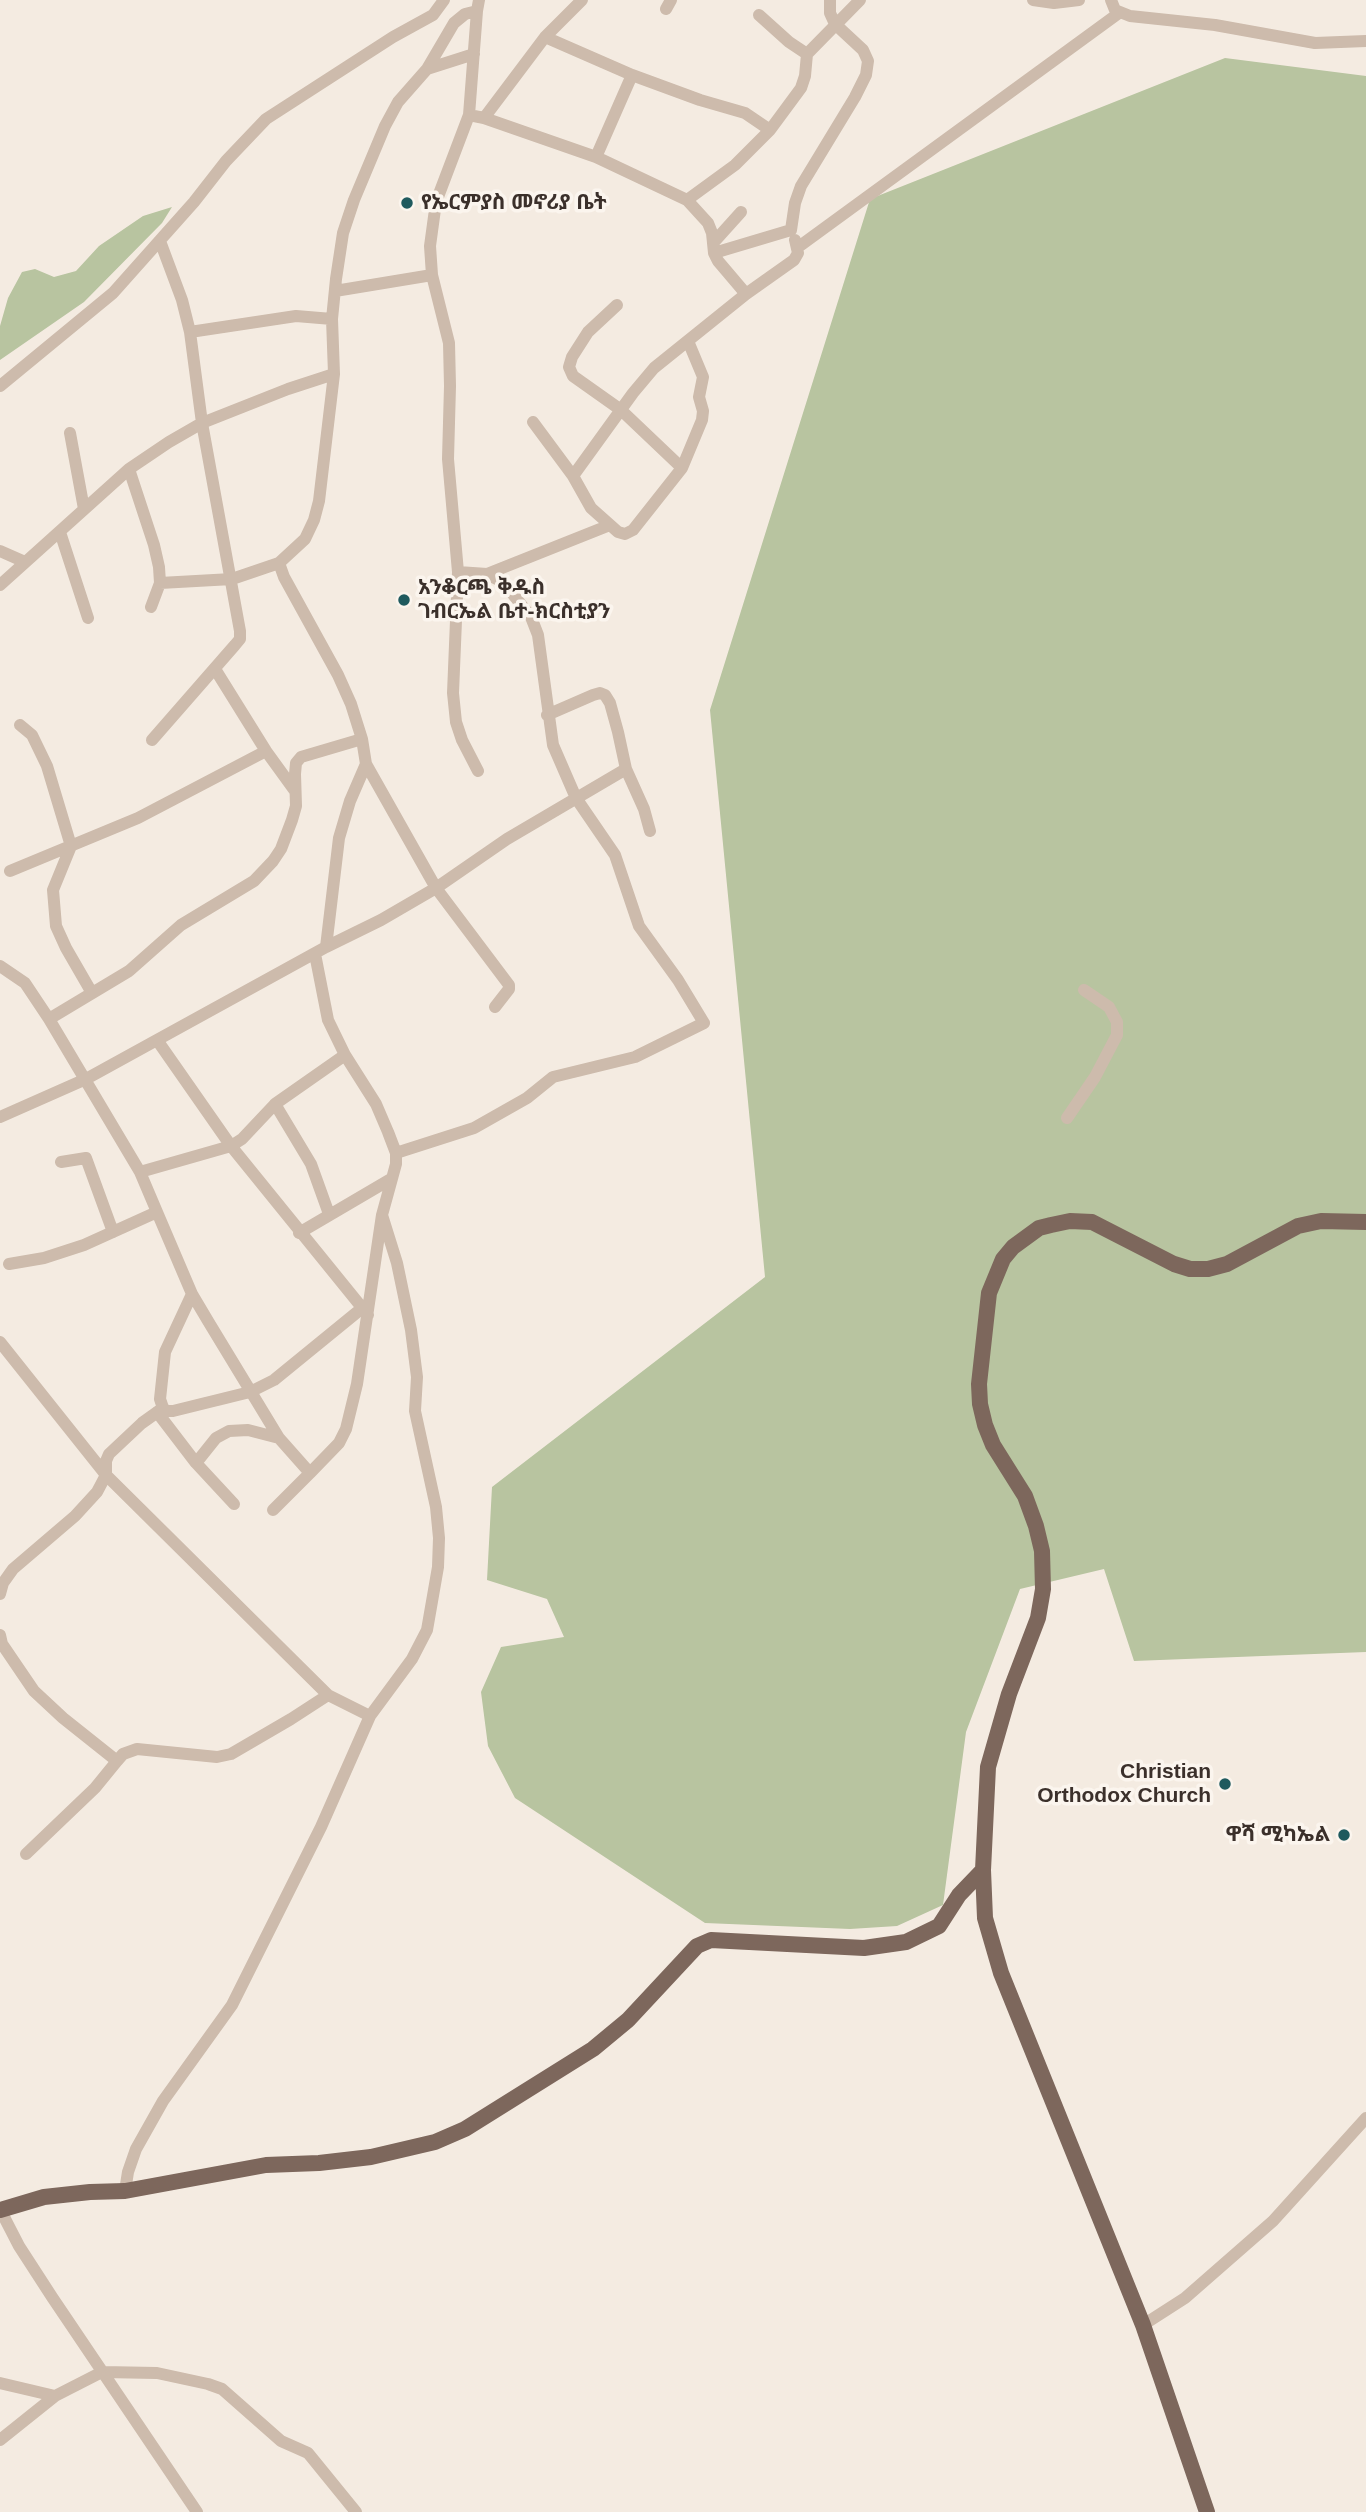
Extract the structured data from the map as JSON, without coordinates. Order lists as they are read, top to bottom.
{
  "places": [
    "የኤርምያስ መኖሪያ ቤት",
    "አንቆርጫ ቅዱስ ገብርኤል ቤተ-ክርስቲያን",
    "Christian Orthodox Church",
    "ዋሻ ሚካኤል"
  ]
}
